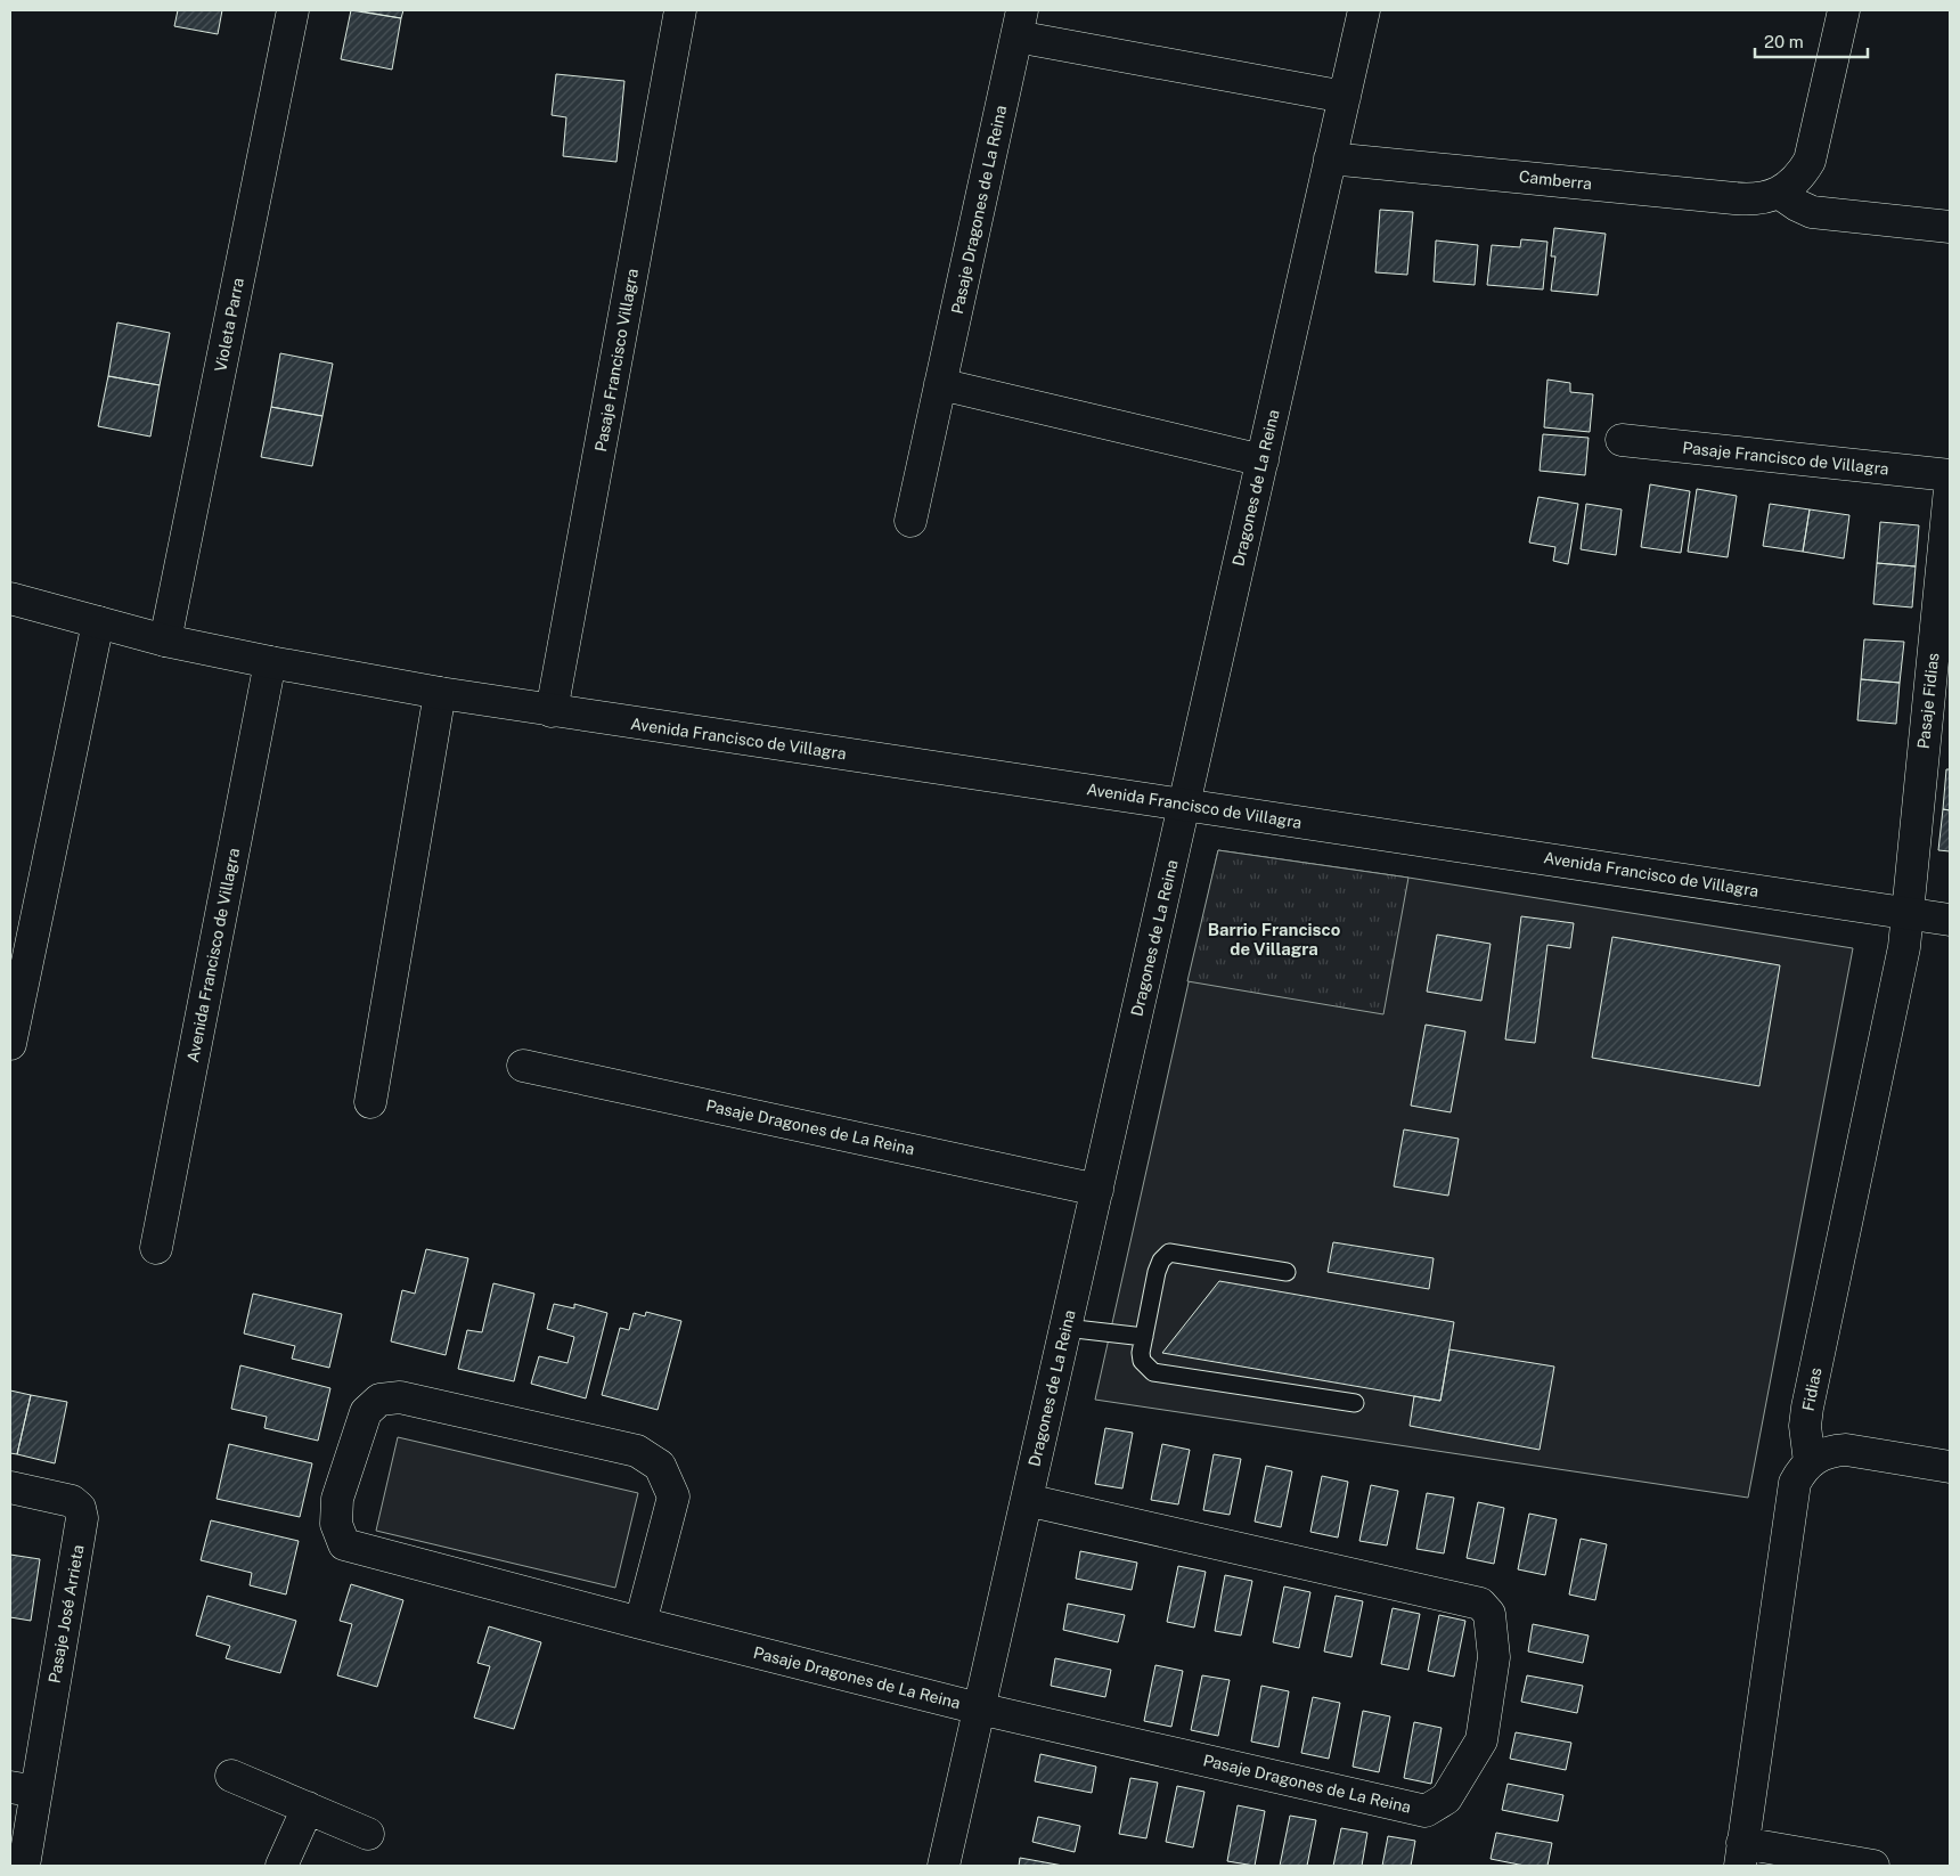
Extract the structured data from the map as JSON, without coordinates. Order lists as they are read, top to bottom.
{
  "streets": {
    "street": [
      "Camberra",
      "Pasaje Dragones de La Reina",
      "Violeta Parra",
      "Pasaje Francisco Villagra",
      "Pasaje Francisco de Villagra",
      "Dragones de La Reina",
      "Pasaje Fidias",
      "Avenida Francisco de Villagra",
      "Fidias",
      "Pasaje José Arrieta"
    ]
  },
  "crossings": [
    ["Camberra", "Dragones de La Reina"],
    ["Pasaje Dragones de La Reina", "Dragones de La Reina"],
    ["Violeta Parra", "Avenida Francisco de Villagra"],
    ["Pasaje Francisco Villagra", "Avenida Francisco de Villagra"],
    ["Dragones de La Reina", "Avenida Francisco de Villagra"],
    ["Pasaje Fidias", "Avenida Francisco de Villagra"],
    ["Pasaje Fidias", "Fidias"],
    ["Avenida Francisco de Villagra", "Fidias"]
  ],
  "districts": ["Barrio Francisco de Villagra"],
  "scale_bar": "20 m"
}
